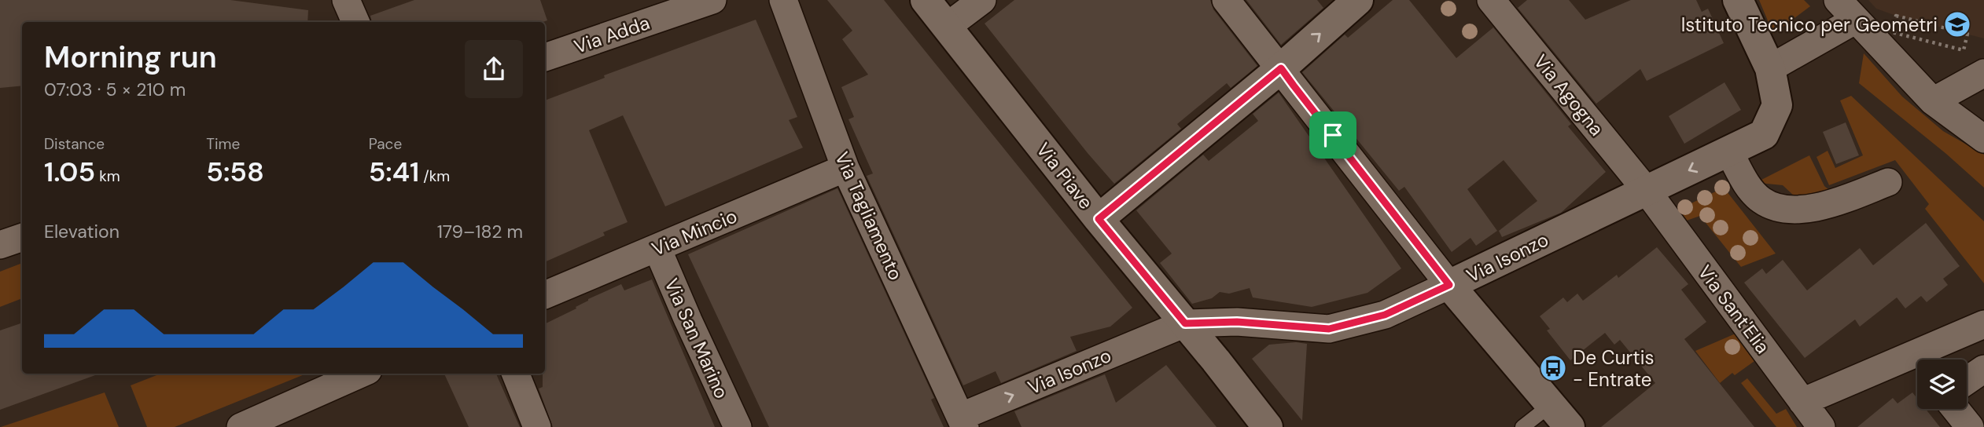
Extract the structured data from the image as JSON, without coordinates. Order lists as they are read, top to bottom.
{
  "streets": {
    "street": [
      "Via Adda",
      "Via Agogna",
      "Via Piave",
      "Via Tagliamento",
      "Via Mincio",
      "Via Isonzo",
      "Via Sant'Elia",
      "Via San Marino"
    ]
  },
  "crossings": [
    ["Via Agogna", "Via Isonzo"],
    ["Via Agogna", "Via Sant'Elia"],
    ["Via Piave", "Via Isonzo"],
    ["Via Tagliamento", "Via Mincio"],
    ["Via Tagliamento", "Via Isonzo"],
    ["Via Mincio", "Via San Marino"],
    ["Via Isonzo", "Via Sant'Elia"]
  ],
  "places": {
    "school or university": ["Istituto Tecnico per Geometri"],
    "bus stop": ["De Curtis - Entrate"]
  },
  "page": {
    "heading": ["Morning run", "07:03 · 5 × 210 m"],
    "stats": [
      ["Distance", "1.05 km"],
      ["Time", "5:58"],
      ["Pace", "5:41 /km"]
    ],
    "chart": ["Elevation", "179–182 m"]
  }
}
